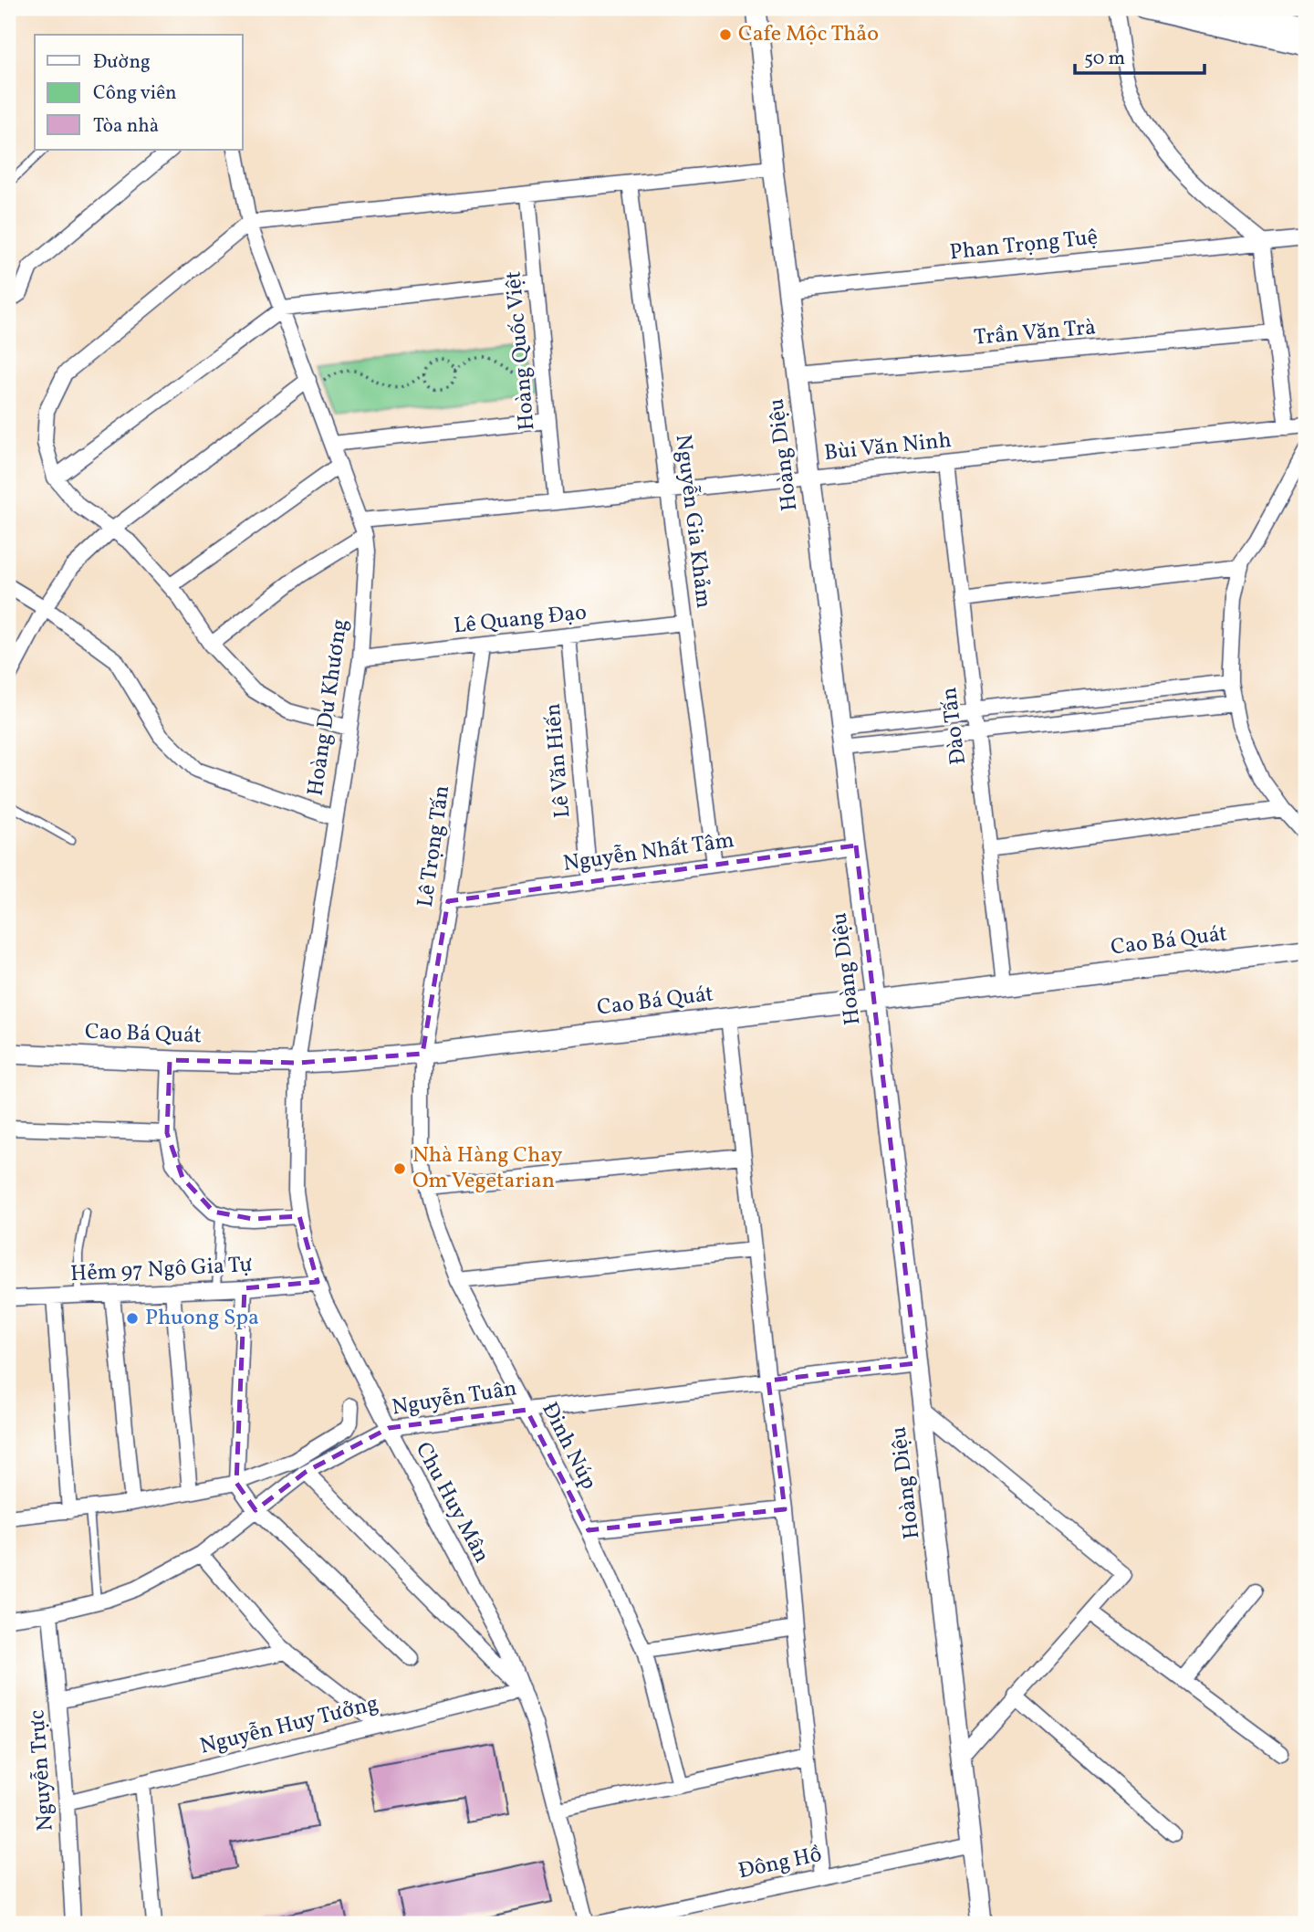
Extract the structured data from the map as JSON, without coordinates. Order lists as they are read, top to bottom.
{
  "streets": {
    "street": [
      "Phan Trọng Tuệ",
      "Trần Văn Trà",
      "Hoàng Quốc Việt",
      "Bùi Văn Ninh",
      "Hoàng Diệu",
      "Nguyễn Gia Khảm",
      "Lê Quang Đạo",
      "Hoàng Dư Khương",
      "Đào Tấn",
      "Lê Văn Hiến",
      "Lê Trọng Tấn",
      "Nguyễn Nhất Tâm",
      "Cao Bá Quát",
      "Hẻm 97 Ngô Gia Tự",
      "Nguyễn Tuân",
      "Đinh Núp",
      "Chu Huy Mân",
      "Nguyễn Huy Tưởng",
      "Nguyễn Trực",
      "Đông Hồ"
    ]
  },
  "crossings": [
    ["Phan Trọng Tuệ", "Hoàng Diệu"],
    ["Trần Văn Trà", "Hoàng Diệu"],
    ["Hoàng Quốc Việt", "Bùi Văn Ninh"],
    ["Bùi Văn Ninh", "Hoàng Diệu"],
    ["Bùi Văn Ninh", "Nguyễn Gia Khảm"],
    ["Bùi Văn Ninh", "Hoàng Dư Khương"],
    ["Bùi Văn Ninh", "Đào Tấn"],
    ["Hoàng Diệu", "Nguyễn Nhất Tâm"],
    ["Hoàng Diệu", "Cao Bá Quát"],
    ["Hoàng Diệu", "Nguyễn Tuân"],
    ["Hoàng Diệu", "Đông Hồ"],
    ["Nguyễn Gia Khảm", "Lê Quang Đạo"],
    ["Nguyễn Gia Khảm", "Nguyễn Nhất Tâm"],
    ["Lê Quang Đạo", "Hoàng Dư Khương"],
    ["Lê Quang Đạo", "Lê Văn Hiến"],
    ["Lê Quang Đạo", "Lê Trọng Tấn"],
    ["Hoàng Dư Khương", "Cao Bá Quát"],
    ["Hoàng Dư Khương", "Chu Huy Mân"],
    ["Đào Tấn", "Cao Bá Quát"],
    ["Lê Văn Hiến", "Nguyễn Nhất Tâm"],
    ["Lê Trọng Tấn", "Nguyễn Nhất Tâm"],
    ["Lê Trọng Tấn", "Cao Bá Quát"],
    ["Lê Trọng Tấn", "Đinh Núp"],
    ["Cao Bá Quát", "Đinh Núp"],
    ["Cao Bá Quát", "Chu Huy Mân"],
    ["Hẻm 97 Ngô Gia Tự", "Chu Huy Mân"],
    ["Nguyễn Tuân", "Đinh Núp"],
    ["Nguyễn Tuân", "Chu Huy Mân"],
    ["Nguyễn Tuân", "Nguyễn Trực"],
    ["Chu Huy Mân", "Nguyễn Huy Tưởng"],
    ["Nguyễn Huy Tưởng", "Nguyễn Trực"]
  ],
  "places": ["Cafe Mộc Thảo", "Nhà Hàng Chay Om Vegetarian", "Phuong Spa"],
  "legend": ["Đường", "Công viên", "Tòa nhà"],
  "scale_bar": "50 m"
}
